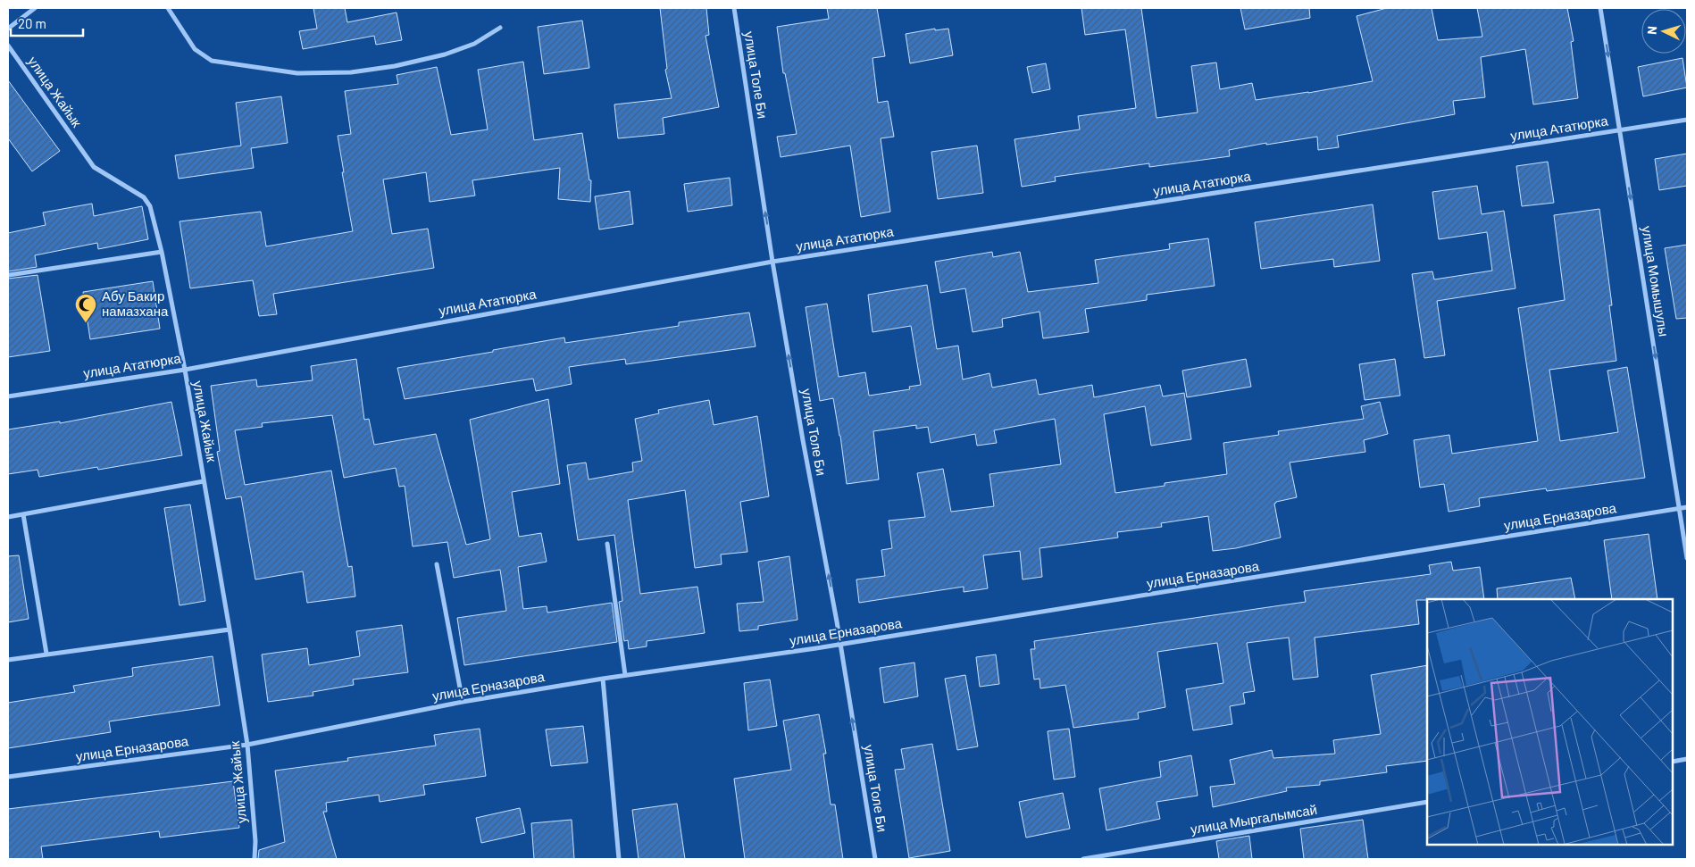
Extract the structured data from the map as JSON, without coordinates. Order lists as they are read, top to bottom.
{
  "streets": {
    "street": [
      "улица Толе Би",
      "улица Жайык",
      "улица Ататюрка",
      "улица Момышулы",
      "улица Ерназарова",
      "улица Мыргалымсай"
    ]
  },
  "crossings": [
    ["улица Толе Би", "улица Ататюрка"],
    ["улица Толе Би", "улица Ерназарова"],
    ["улица Жайык", "улица Ататюрка"],
    ["улица Жайык", "улица Ерназарова"],
    ["улица Ататюрка", "улица Момышулы"],
    ["улица Момышулы", "улица Ерназарова"]
  ],
  "one_way": ["улица Толе Би", "улица Момышулы"],
  "places": {
    "mosque": ["Абу Бакир намазхана"]
  },
  "scale_bar": "20 m",
  "north": "left"
}
